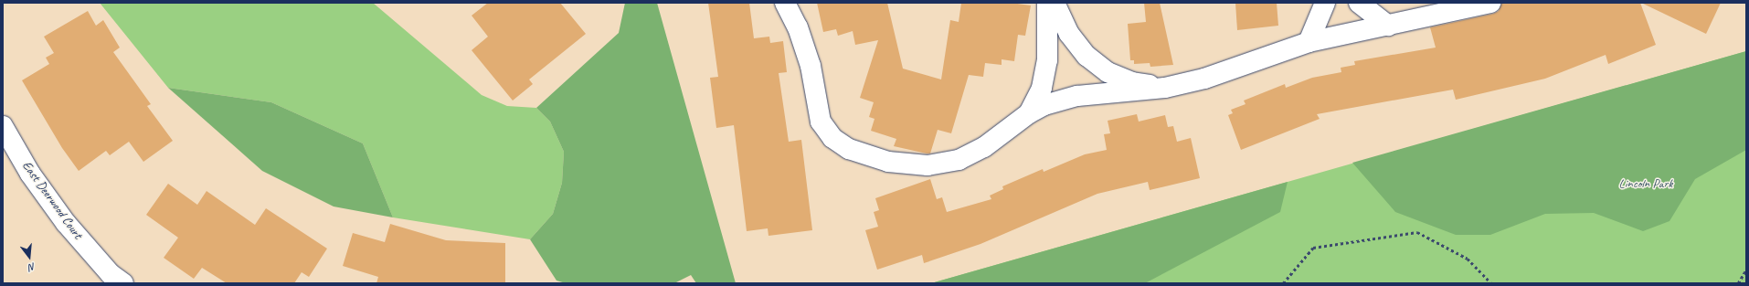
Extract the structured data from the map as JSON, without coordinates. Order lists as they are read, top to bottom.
{
  "streets": {
    "street": ["East Deerwood Court"]
  },
  "parks": ["Lincoln Park"],
  "north": "bottom"
}
